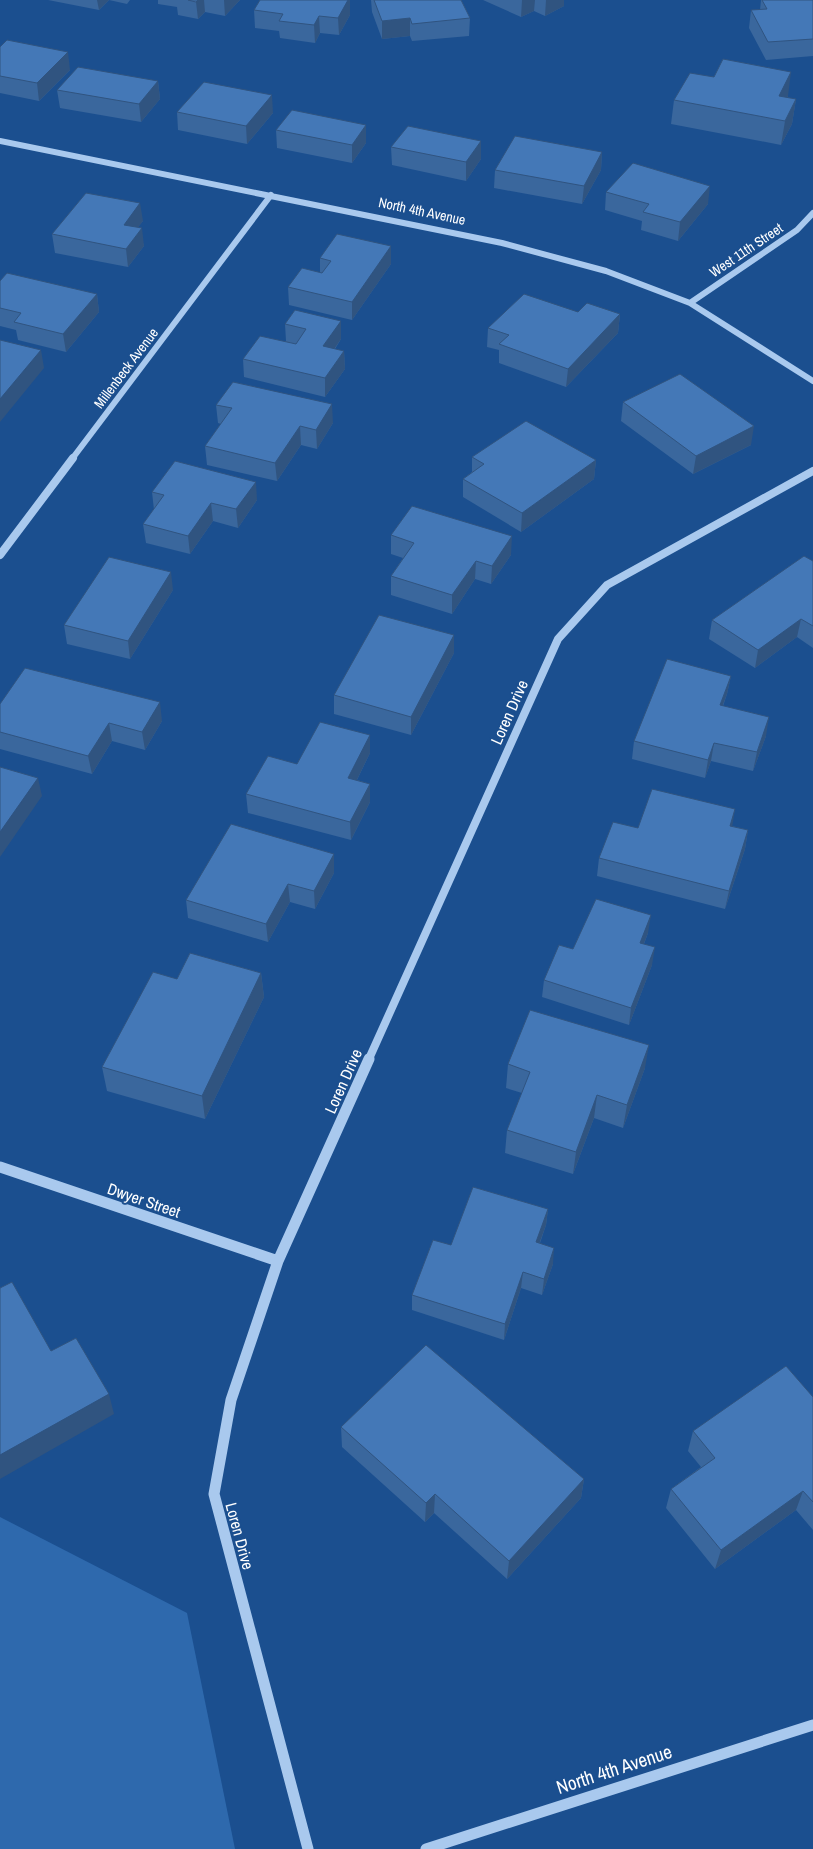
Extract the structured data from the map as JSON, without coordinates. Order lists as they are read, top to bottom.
{
  "streets": {
    "street": [
      "North 4th Avenue",
      "West 11th Street",
      "Millenbeck Avenue",
      "Loren Drive",
      "Dwyer Street"
    ]
  },
  "crossings": [
    ["North 4th Avenue", "West 11th Street"],
    ["North 4th Avenue", "Millenbeck Avenue"],
    ["Loren Drive", "Dwyer Street"]
  ]
}
